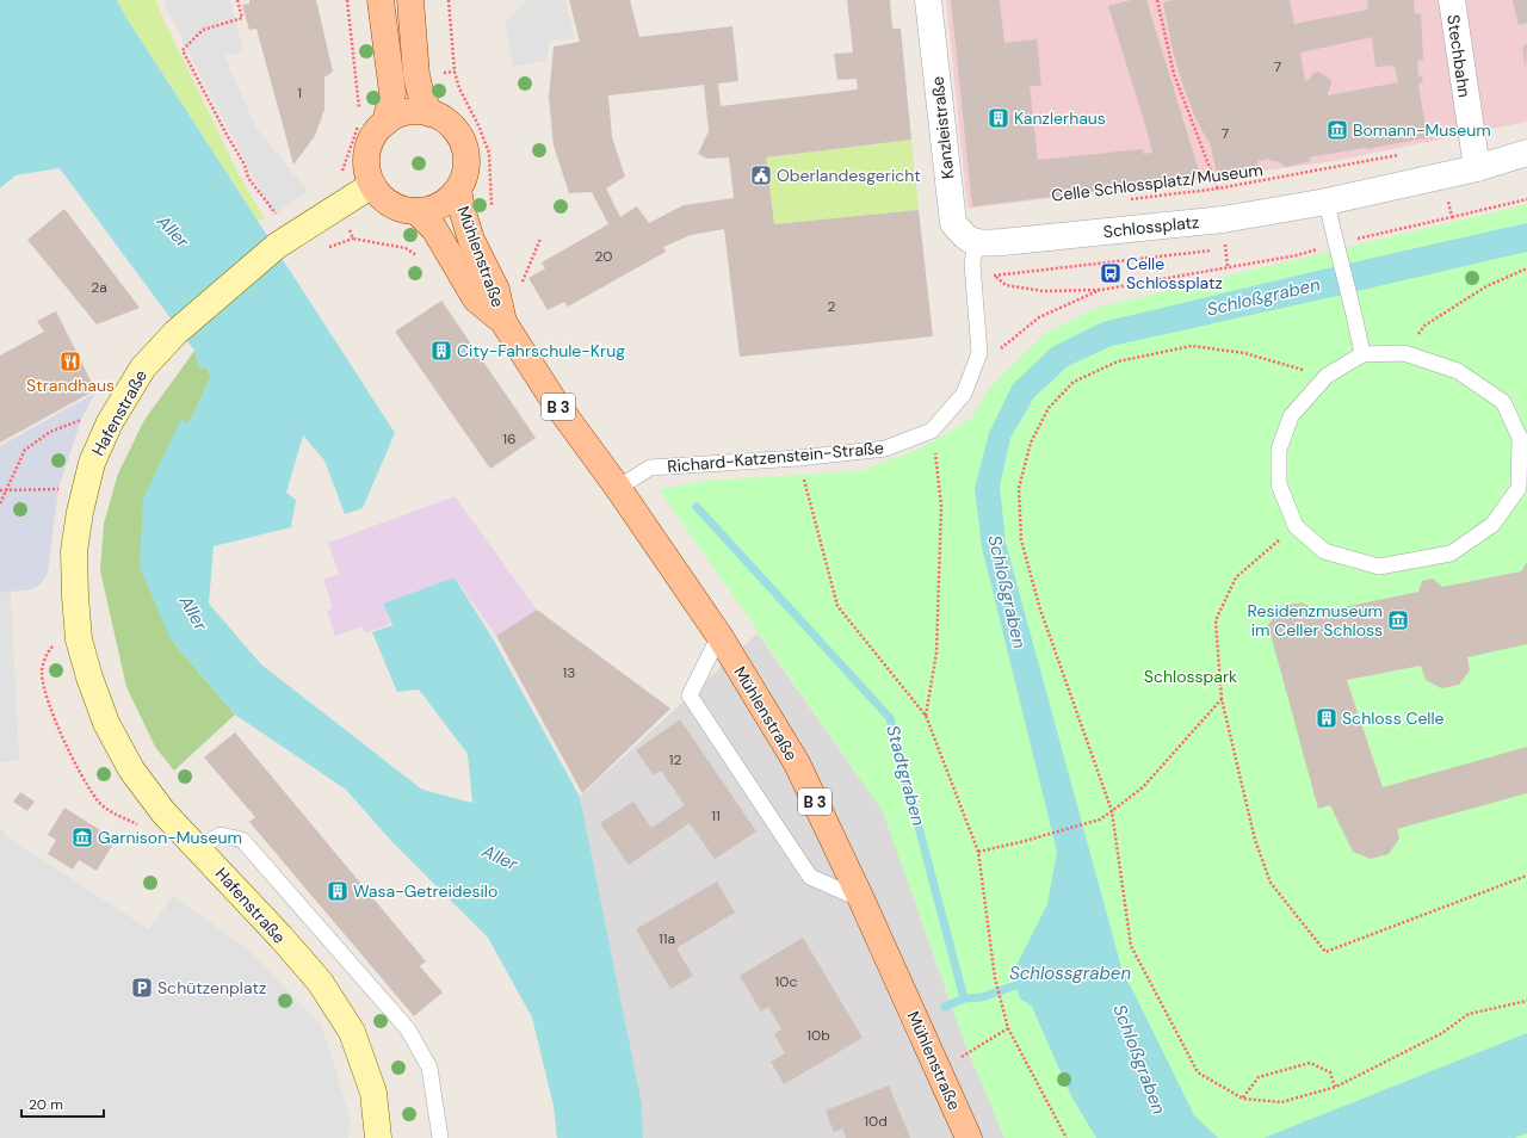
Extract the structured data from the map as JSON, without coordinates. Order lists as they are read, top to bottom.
{
  "streets": {
    "main road": ["Mühlenstraße", "B 3"],
    "street": [
      "Stechbahn",
      "Kanzleistraße",
      "Schlossplatz",
      "Hafenstraße"
    ],
    "lane": ["Richard-Katzenstein-Straße"],
    "path": ["Celle Schlossplatz/Museum"]
  },
  "crossings": [
    ["Stechbahn", "Schlossplatz"],
    ["Kanzleistraße", "Schlossplatz"],
    ["Kanzleistraße", "Richard-Katzenstein-Straße"],
    ["Schlossplatz", "Richard-Katzenstein-Straße"],
    ["Mühlenstraße", "Hafenstraße"],
    ["Mühlenstraße", "Richard-Katzenstein-Straße"]
  ],
  "water": [
    "Aller",
    "Schloßgraben",
    "Stadtgraben",
    "Schlossgraben"
  ],
  "parks": ["Schlosspark"],
  "places": {
    "building": [
      "Kanzlerhaus",
      "City-Fahrschule-Krug",
      "Schloss Celle",
      "Wasa-Getreidesilo"
    ],
    "museum": ["Bomann-Museum", "Residenzmuseum im Celler Schloss", "Garnison-Museum"],
    "public building": ["Oberlandesgericht"],
    "bus stop": ["Celle Schlossplatz"],
    "restaurant": ["Strandhaus"],
    "parking": ["Schützenplatz"]
  },
  "house_numbers": [
    "7",
    "1",
    "7",
    "20",
    "2a",
    "2",
    "16",
    "13",
    "12",
    "11",
    "11a",
    "10c",
    "10b",
    "10d"
  ],
  "scale_bar": "20 m"
}
